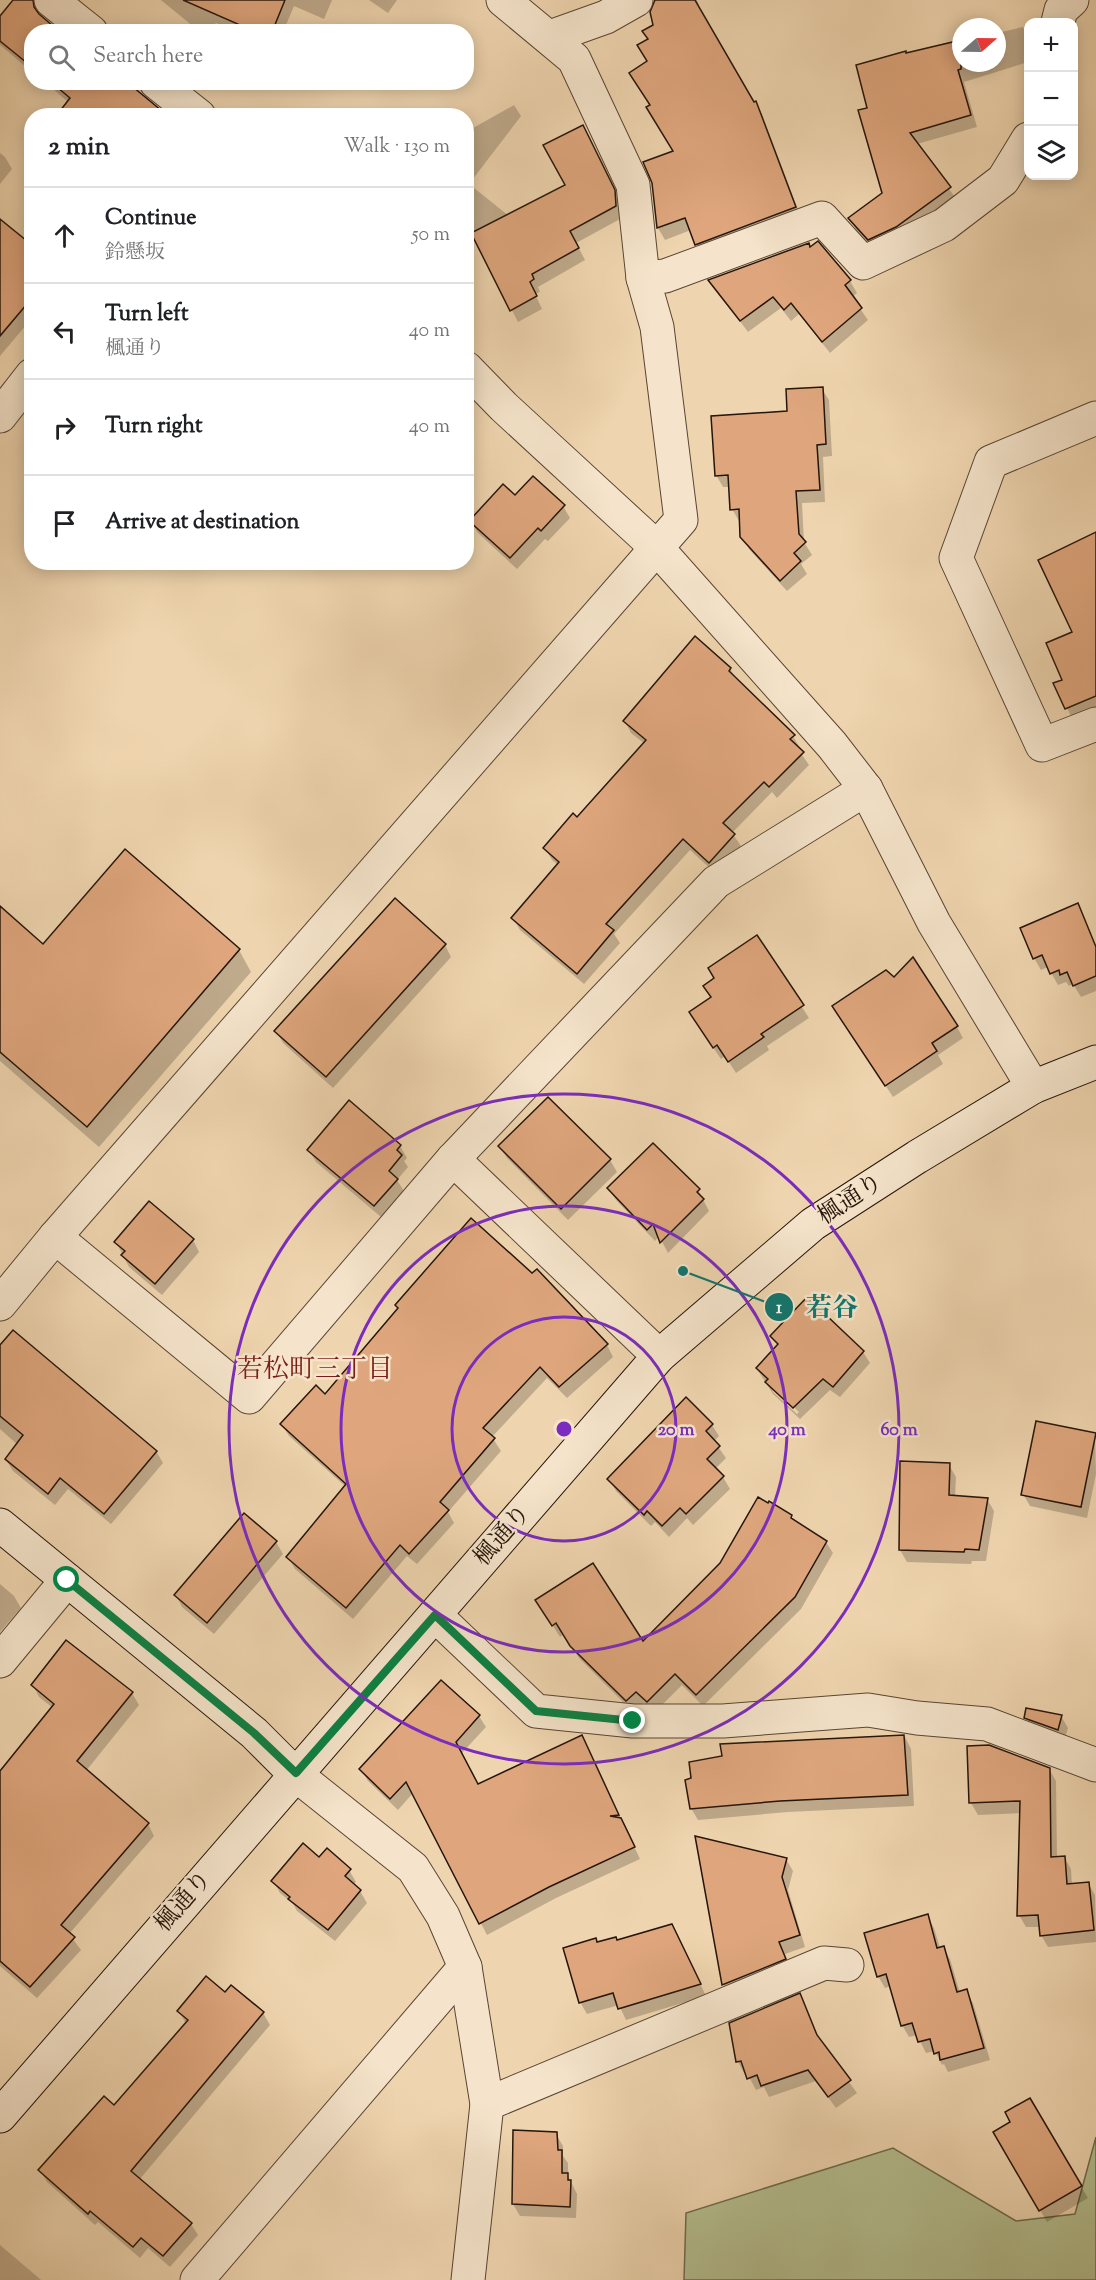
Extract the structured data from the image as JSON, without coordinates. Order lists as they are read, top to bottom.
{
  "streets": {
    "street": ["楓通り"]
  },
  "districts": ["若松町三丁目"],
  "places": ["若谷"],
  "north": "right",
  "page": {
    "map_buttons": ["+", "−"],
    "search": "Search here",
    "heading": ["2 min", "Walk · 130 m"],
    "list": [
      ["Continue", "鈴懸坂", "50 m"],
      ["Turn left", "楓通り", "40 m"],
      ["Turn right", "40 m"],
      "Arrive at destination"
    ]
  },
  "rings": ["20 m", "40 m", "60 m"]
}
